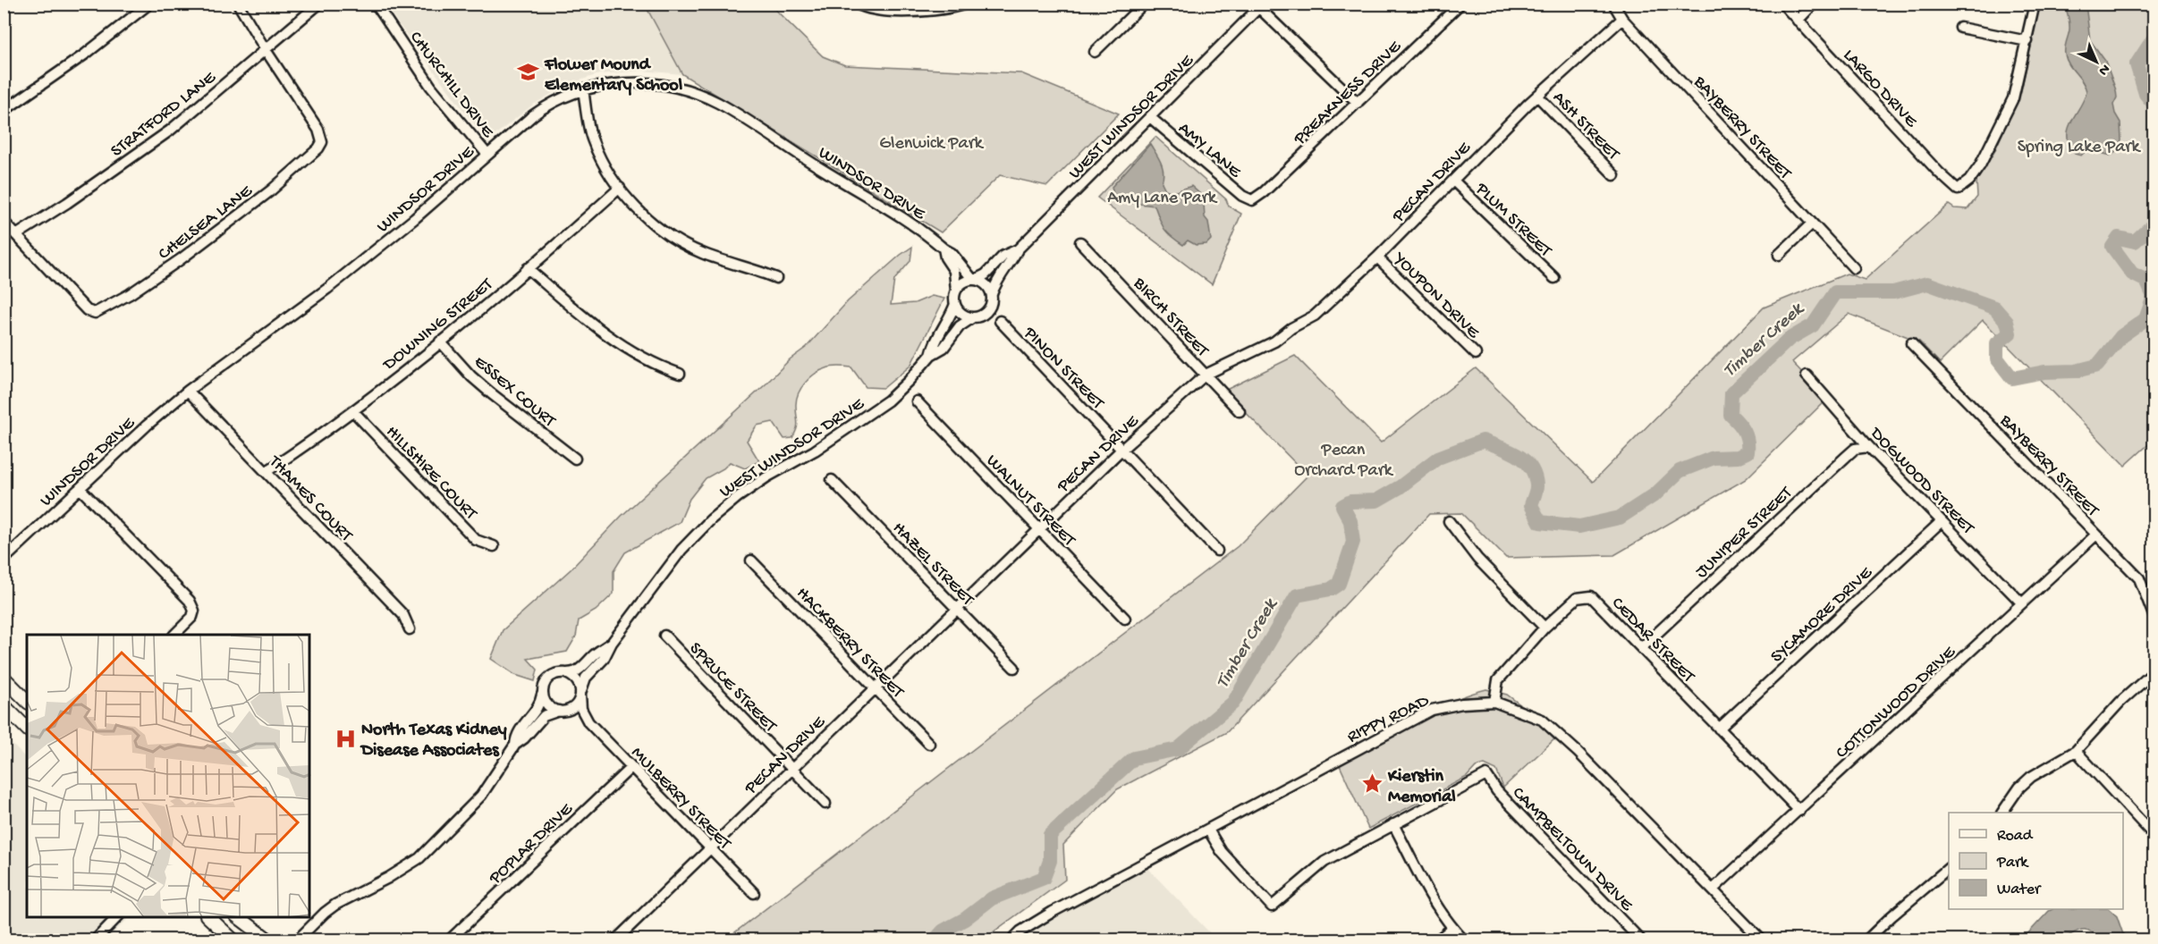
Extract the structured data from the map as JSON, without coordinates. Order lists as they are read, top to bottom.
{
  "streets": {
    "street": [
      "CHURCHILL DRIVE",
      "LARGO DRIVE",
      "PREAKNESS DRIVE",
      "STRATFORD LANE",
      "WEST WINDSOR DRIVE",
      "ASH STREET",
      "BAYBERRY STREET",
      "AMY LANE",
      "PECAN DRIVE",
      "WINDSOR DRIVE",
      "PLUM STREET",
      "CHELSEA LANE",
      "YOUPON DRIVE",
      "BIRCH STREET",
      "DOWNING STREET",
      "PINON STREET",
      "ESSEX COURT",
      "HILLSHIRE COURT",
      "DOGWOOD STREET",
      "THAMES COURT",
      "WALNUT STREET",
      "JUNIPER STREET",
      "HAZEL STREET",
      "SYCAMORE DRIVE",
      "CEDAR STREET",
      "HACKBERRY STREET",
      "SPRUCE STREET",
      "COTTONWOOD DRIVE",
      "RIPPY ROAD",
      "MULBERRY STREET",
      "POPLAR DRIVE",
      "CAMPBELTOWN DRIVE"
    ]
  },
  "crossings": [
    ["CHURCHILL DRIVE", "WINDSOR DRIVE"],
    ["PREAKNESS DRIVE", "AMY LANE"],
    ["STRATFORD LANE", "CHELSEA LANE"],
    ["WEST WINDSOR DRIVE", "AMY LANE"],
    ["WEST WINDSOR DRIVE", "WINDSOR DRIVE"],
    ["WEST WINDSOR DRIVE", "MULBERRY STREET"],
    ["ASH STREET", "PECAN DRIVE"],
    ["BAYBERRY STREET", "PECAN DRIVE"],
    ["BAYBERRY STREET", "COTTONWOOD DRIVE"],
    ["PECAN DRIVE", "PLUM STREET"],
    ["PECAN DRIVE", "YOUPON DRIVE"],
    ["PECAN DRIVE", "BIRCH STREET"],
    ["PECAN DRIVE", "PINON STREET"],
    ["PECAN DRIVE", "WALNUT STREET"],
    ["PECAN DRIVE", "HAZEL STREET"],
    ["PECAN DRIVE", "HACKBERRY STREET"],
    ["PECAN DRIVE", "SPRUCE STREET"],
    ["PECAN DRIVE", "MULBERRY STREET"],
    ["WINDSOR DRIVE", "THAMES COURT"],
    ["DOWNING STREET", "ESSEX COURT"],
    ["DOWNING STREET", "HILLSHIRE COURT"],
    ["DOWNING STREET", "THAMES COURT"],
    ["DOGWOOD STREET", "JUNIPER STREET"],
    ["DOGWOOD STREET", "SYCAMORE DRIVE"],
    ["DOGWOOD STREET", "COTTONWOOD DRIVE"],
    ["JUNIPER STREET", "CEDAR STREET"],
    ["SYCAMORE DRIVE", "CEDAR STREET"],
    ["CEDAR STREET", "COTTONWOOD DRIVE"],
    ["CEDAR STREET", "RIPPY ROAD"],
    ["COTTONWOOD DRIVE", "RIPPY ROAD"],
    ["MULBERRY STREET", "POPLAR DRIVE"]
  ],
  "water": ["Timber Creek"],
  "parks": [
    "Glenwick Park",
    "Spring Lake Park",
    "Amy Lane Park",
    "Pecan Orchard Park"
  ],
  "places": {
    "school or university": ["Flower Mound Elementary School"],
    "hospital": ["North Texas Kidney Disease Associates"],
    "place": ["Kierstin Memorial"]
  },
  "legend": ["Road", "Park", "Water"],
  "north": "bottom right"
}
